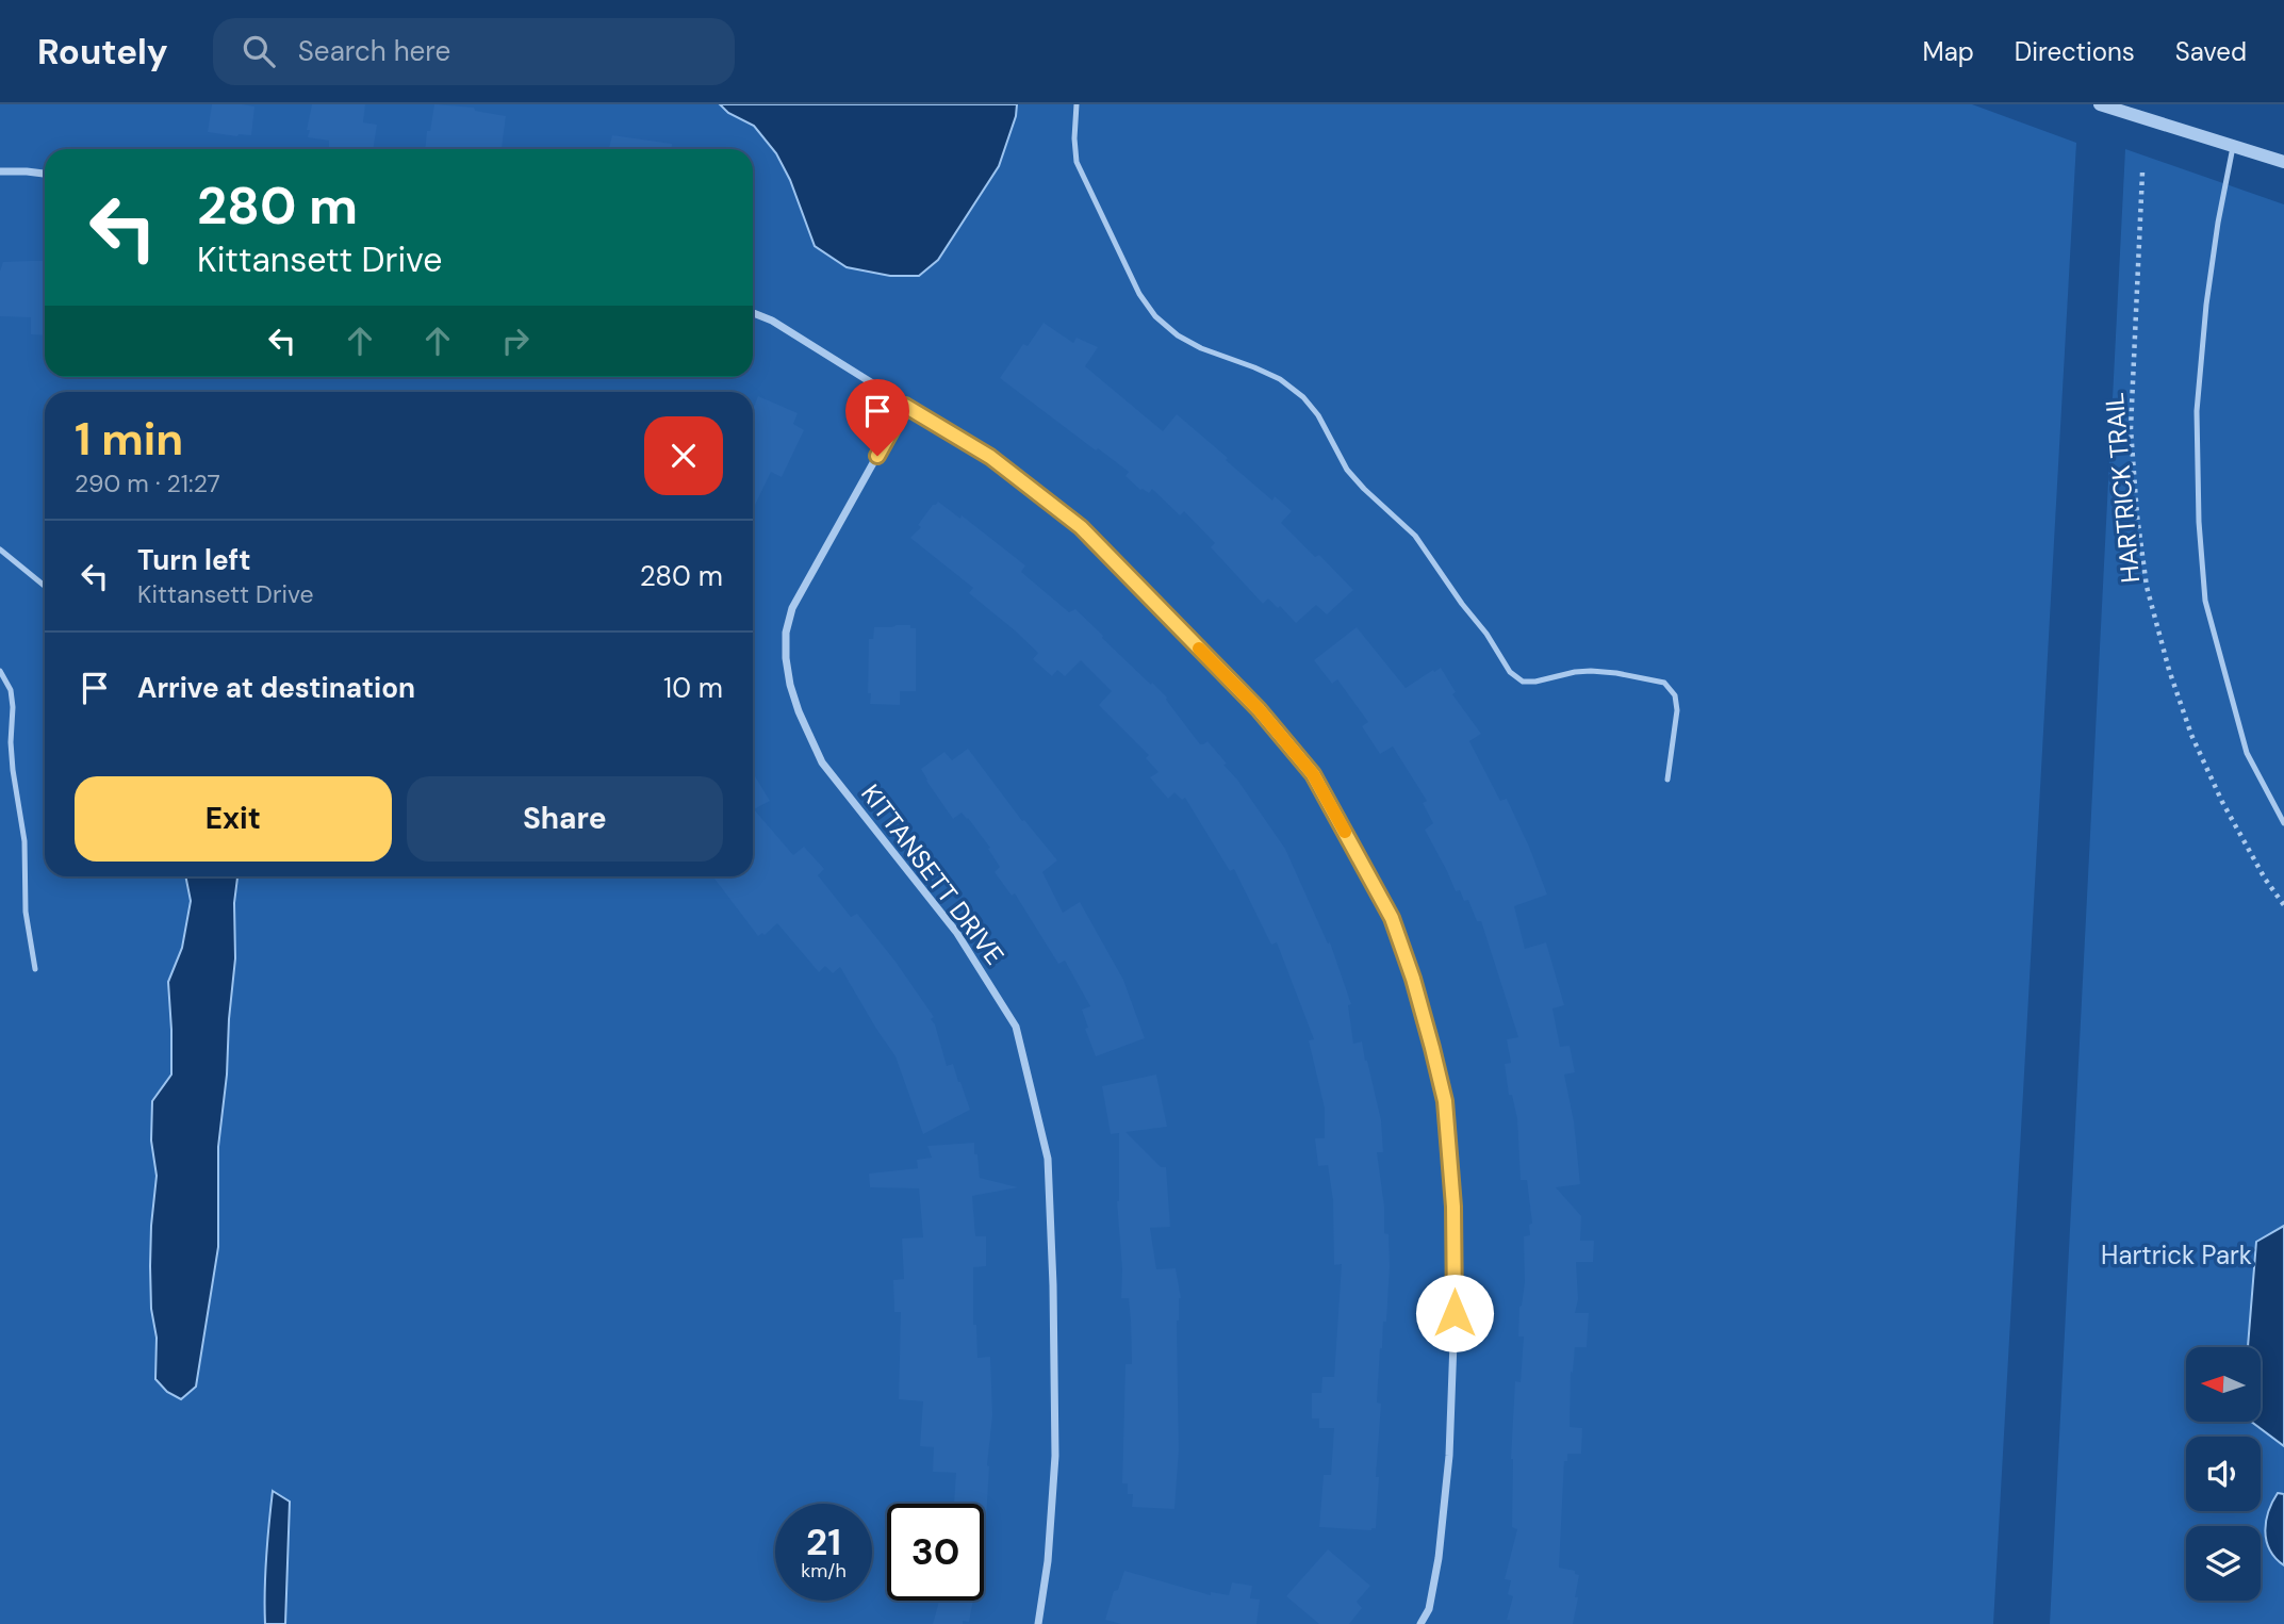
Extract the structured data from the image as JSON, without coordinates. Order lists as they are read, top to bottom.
{
  "streets": {
    "street": ["KITTANSETT DRIVE"],
    "path": ["HARTRICK TRAIL"]
  },
  "parks": ["Hartrick Park"],
  "north": "left",
  "page": {
    "header": "Routely",
    "search": "Search here",
    "nav": ["Map", "Directions", "Saved"],
    "turn": ["280 m", "Kittansett Drive"],
    "heading": ["1 min", "290 m · 21:27"],
    "list": [
      {
        "name": "Turn left",
        "note": "Kittansett Drive",
        "value": "280 m"
      },
      {
        "name": "Arrive at destination",
        "value": "10 m"
      }
    ],
    "buttons": ["Exit", "Share"],
    "speed": "21 km/h",
    "limit": "30"
  }
}
